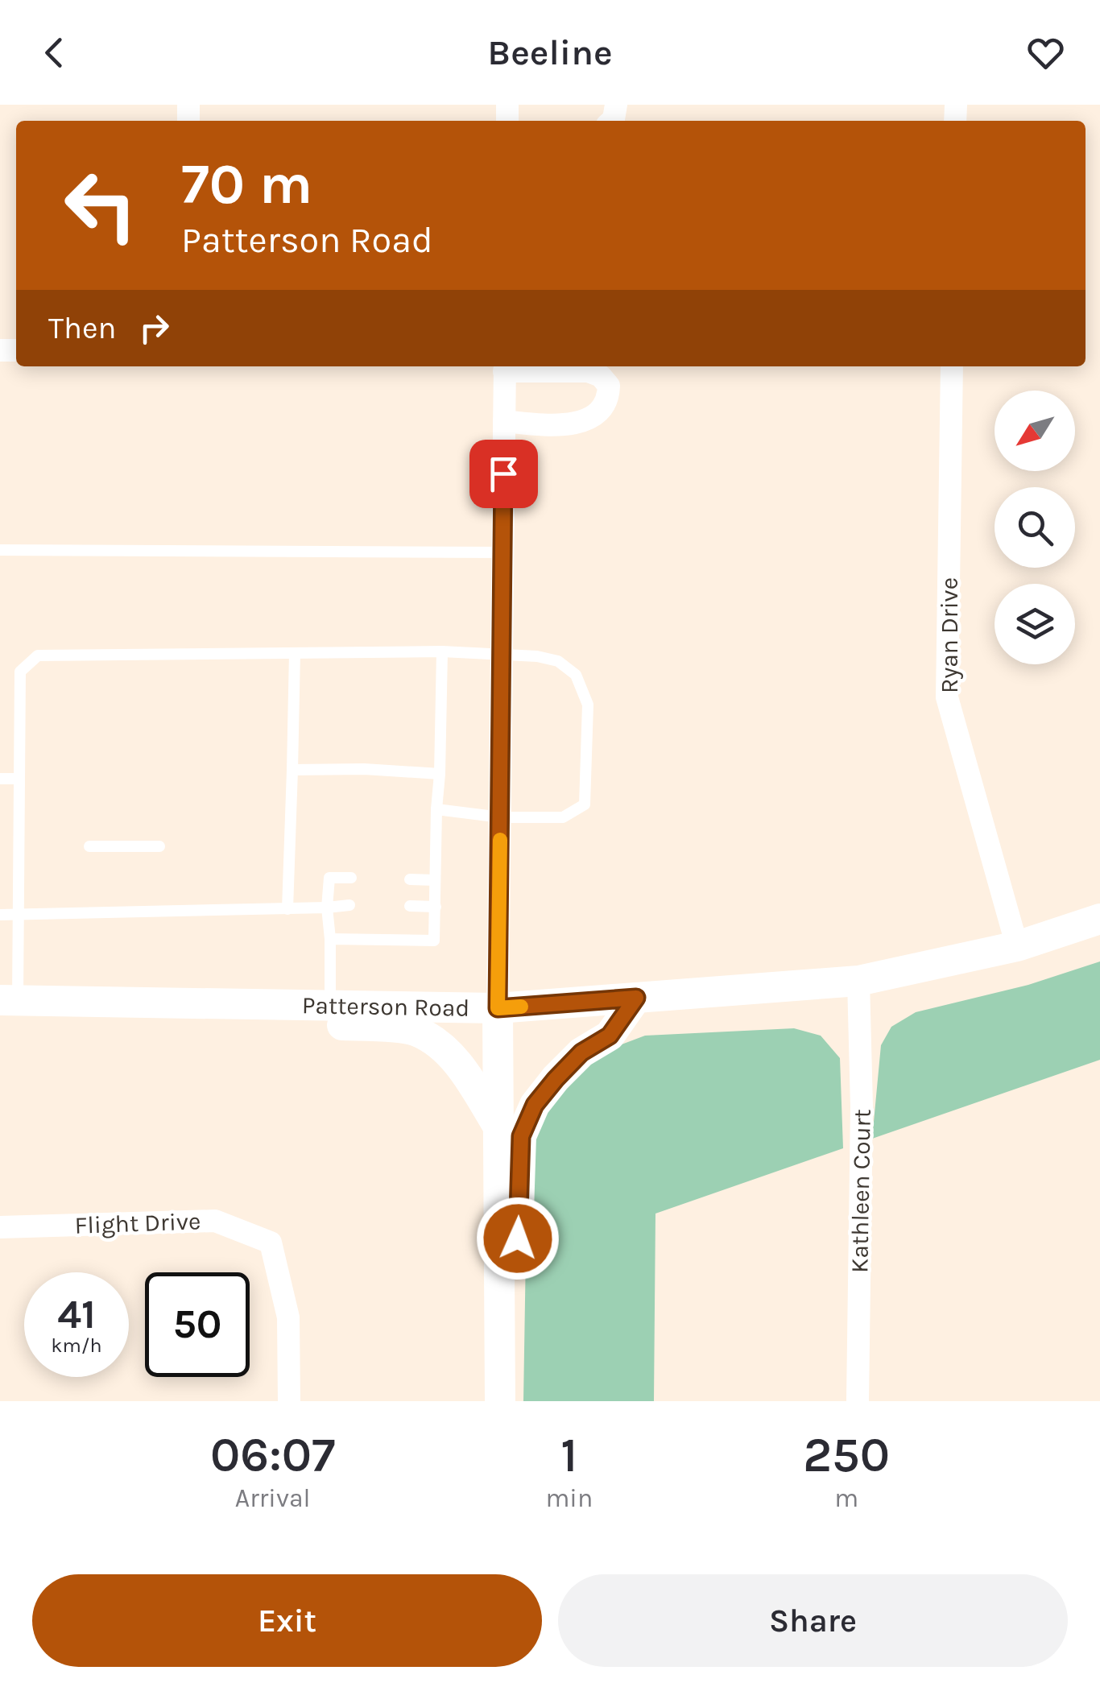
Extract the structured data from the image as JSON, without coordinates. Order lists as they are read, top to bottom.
{
  "streets": {
    "main road": ["Patterson Road"],
    "street": ["Ryan Drive", "Kathleen Court", "Flight Drive"]
  },
  "crossings": [
    ["Ryan Drive", "Patterson Road"],
    ["Patterson Road", "Kathleen Court"]
  ],
  "north": "bottom left",
  "page": {
    "header": "Beeline",
    "turn": ["70 m", "Patterson Road"],
    "then": "Then",
    "speed": "41 km/h",
    "limit": "50",
    "eta": [
      "06:07",
      "Arrival",
      "1",
      "min",
      "250",
      "m"
    ],
    "buttons": ["Exit", "Share"]
  }
}
